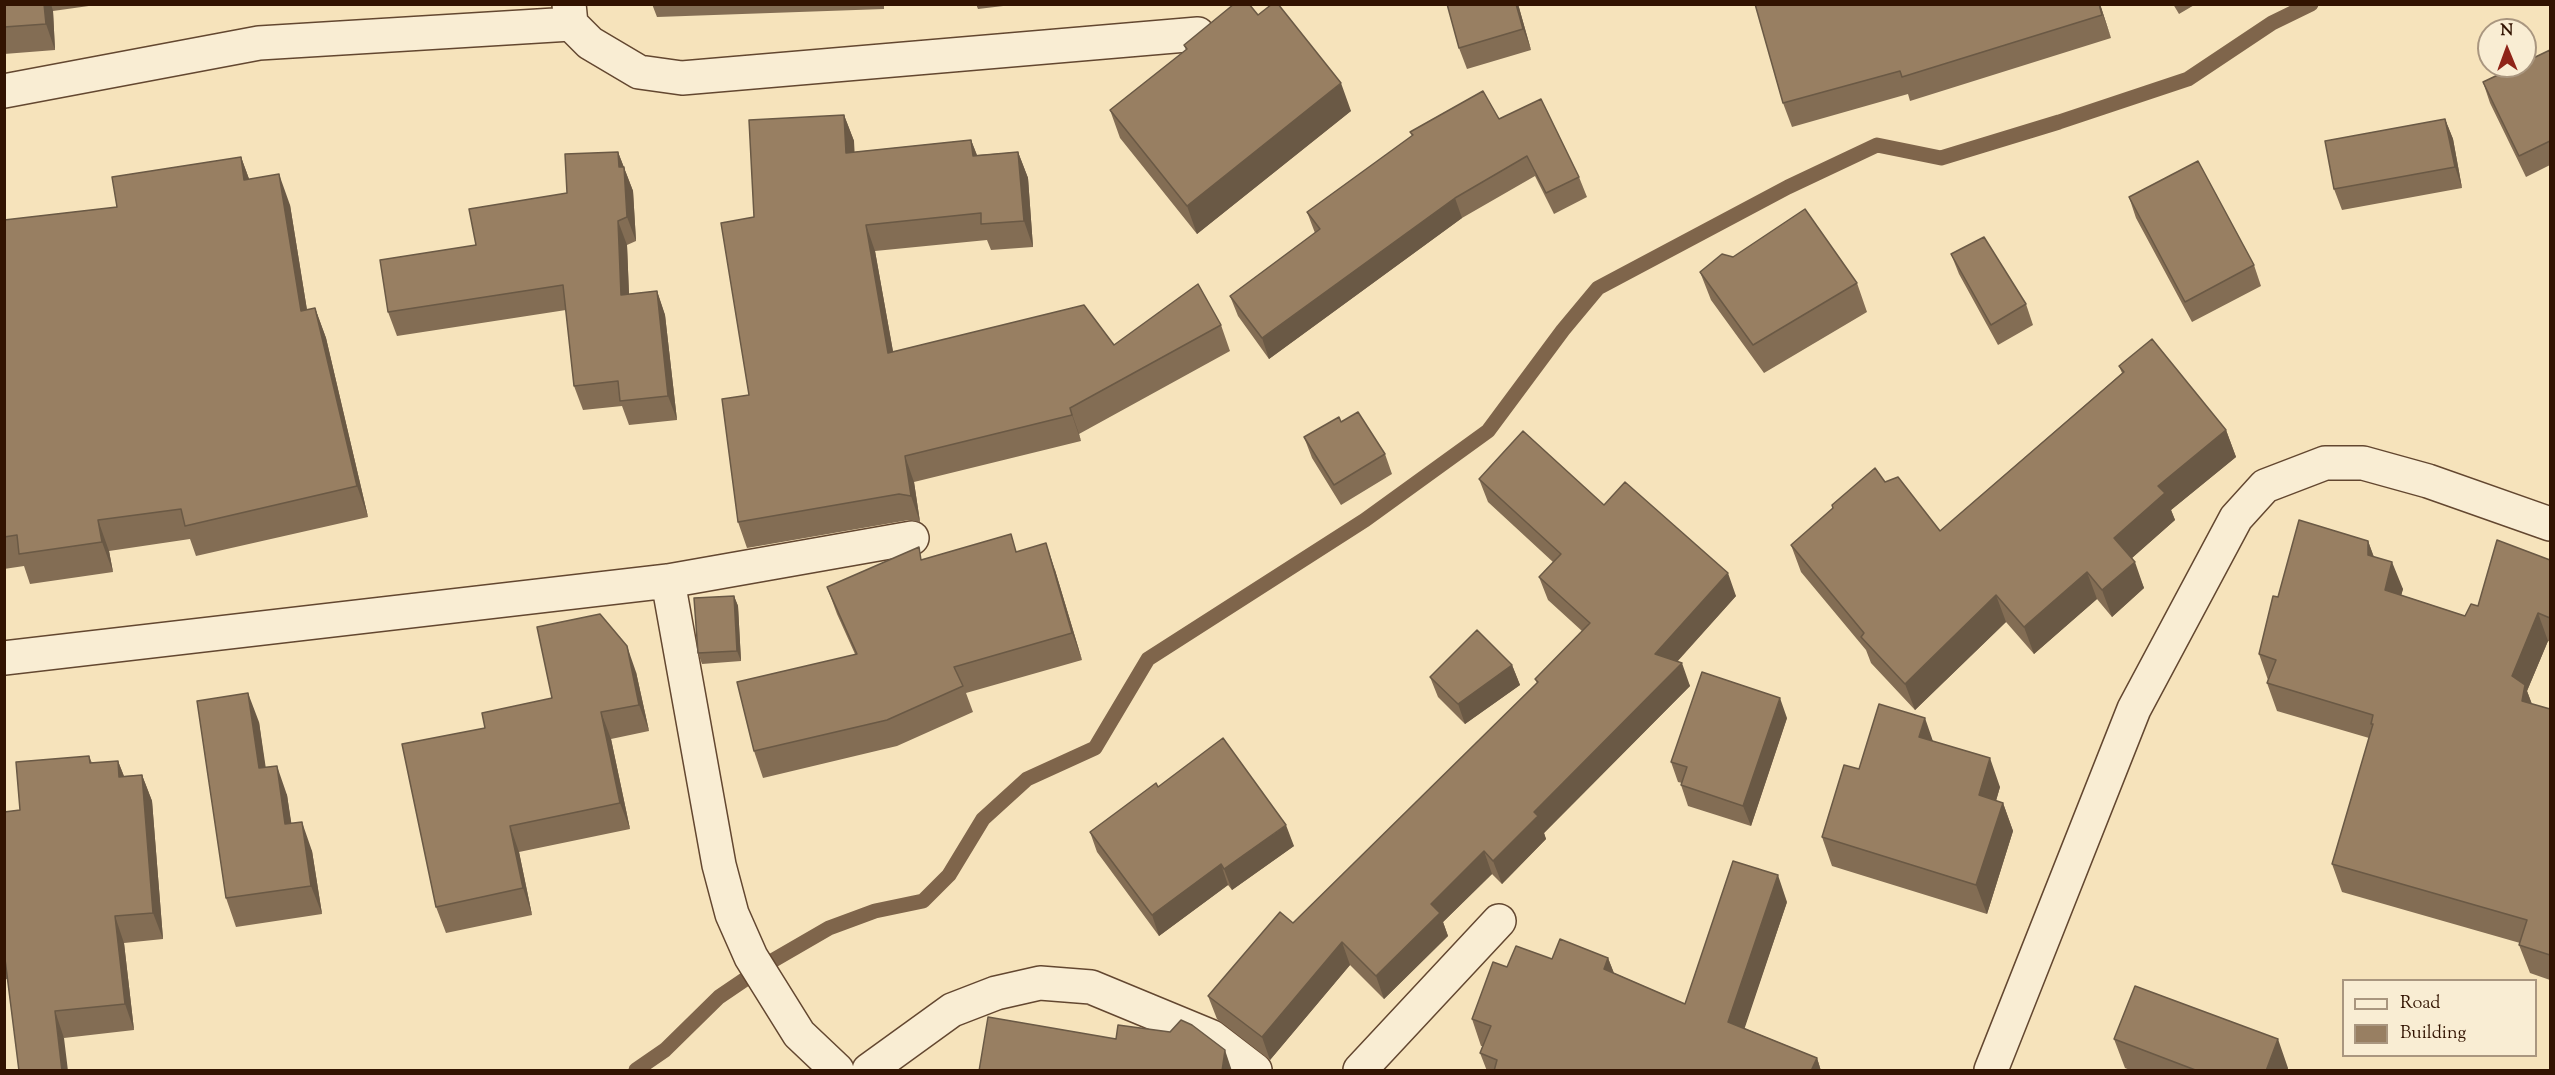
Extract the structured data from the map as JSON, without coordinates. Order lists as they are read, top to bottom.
{
  "legend": ["Road", "Building"],
  "north": "top"
}
